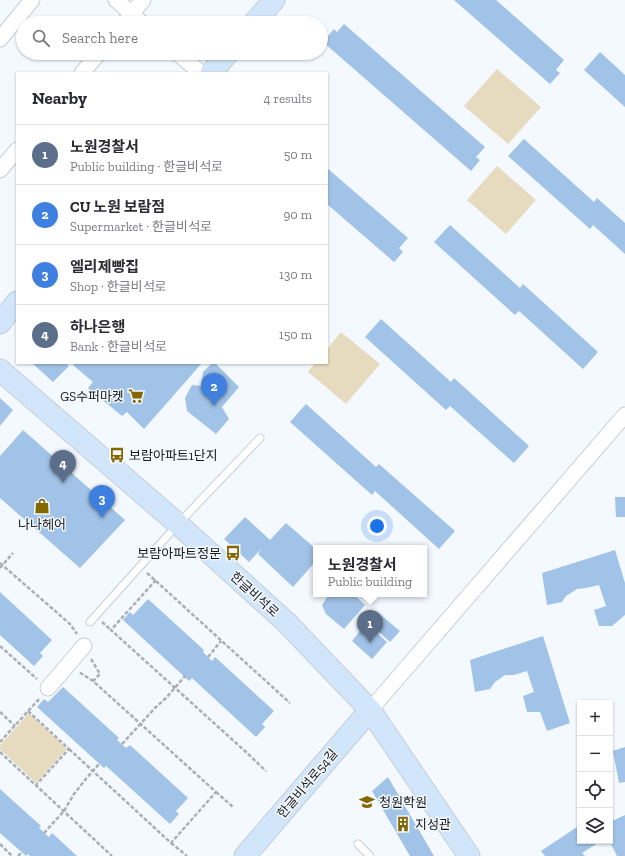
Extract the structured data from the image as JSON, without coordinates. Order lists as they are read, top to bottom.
{
  "streets": {
    "main road": ["한글비석로", "한글비석로54길"]
  },
  "crossings": [
    ["한글비석로", "한글비석로54길"]
  ],
  "places": {
    "supermarket": ["GS수퍼마켓"],
    "bus stop": ["보람아파트1단지", "보람아파트정문"],
    "shop": ["나나헤어"],
    "school or university": ["청원학원"],
    "building": ["지성관"]
  },
  "page": {
    "search": "Search here",
    "heading": ["Nearby", "4 results"],
    "list": [
      {
        "mark": "1",
        "name": "노원경찰서",
        "note": "Public building · 한글비석로",
        "value": "50 m"
      },
      {
        "mark": "2",
        "name": "CU 노원 보람점",
        "note": "Supermarket · 한글비석로",
        "value": "90 m"
      },
      {
        "mark": "3",
        "name": "엘리제빵집",
        "note": "Shop · 한글비석로",
        "value": "130 m"
      },
      {
        "mark": "4",
        "name": "하나은행",
        "note": "Bank · 한글비석로",
        "value": "150 m"
      }
    ],
    "pins": [
      "2",
      "4",
      "3",
      "1"
    ],
    "popup": ["노원경찰서", "Public building"],
    "map_buttons": ["+", "−"]
  }
}
